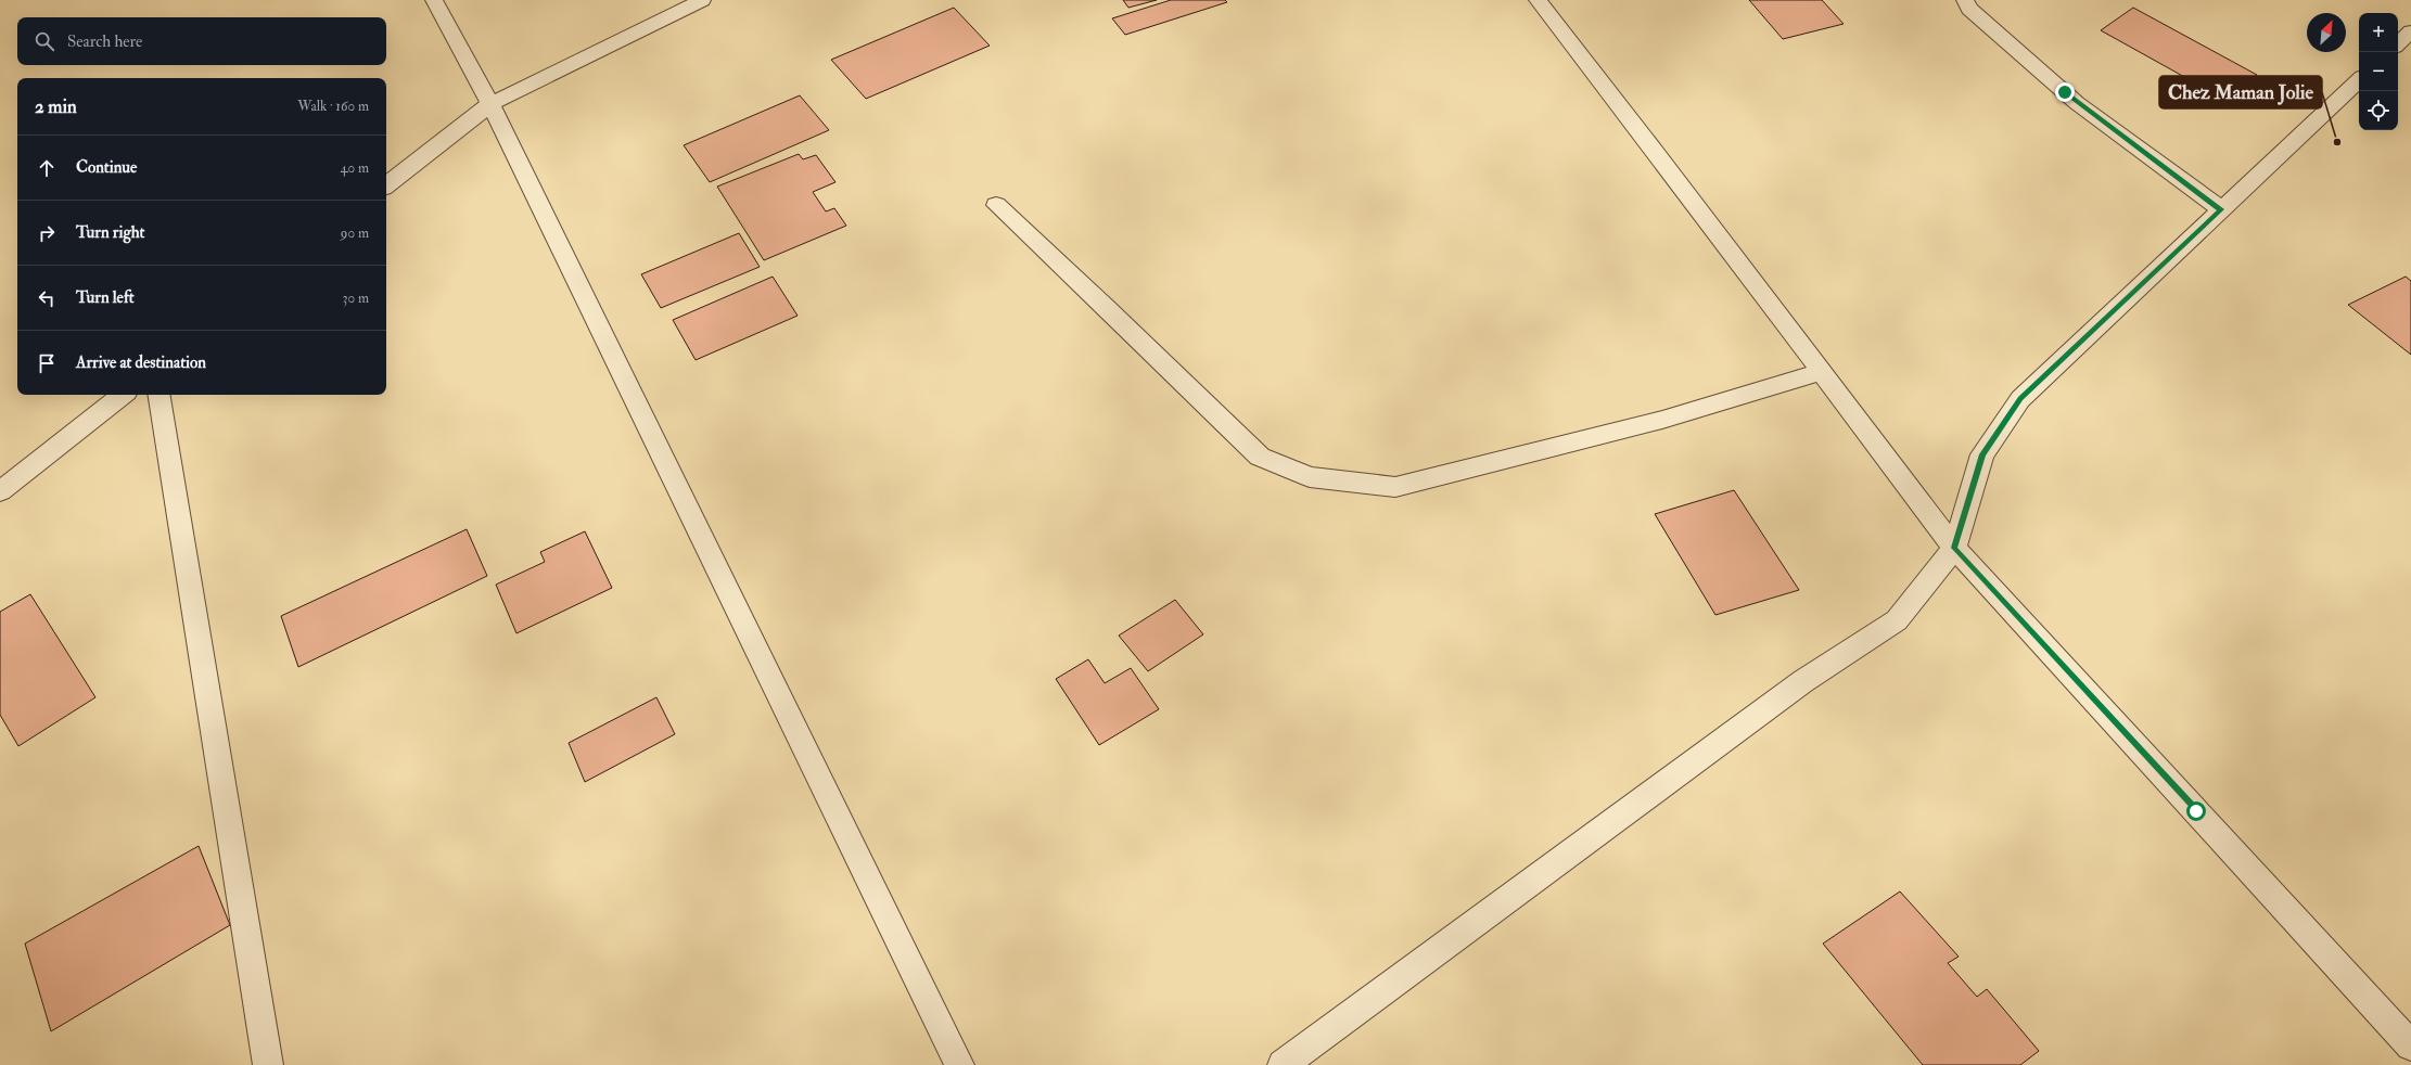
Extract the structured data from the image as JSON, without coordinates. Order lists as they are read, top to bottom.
{
  "places": ["Chez Maman Jolie"],
  "north": "top right",
  "page": {
    "map_buttons": ["+", "−"],
    "search": "Search here",
    "heading": ["2 min", "Walk · 160 m"],
    "list": [
      ["Continue", "40 m"],
      ["Turn right", "90 m"],
      ["Turn left", "30 m"],
      "Arrive at destination"
    ]
  }
}
